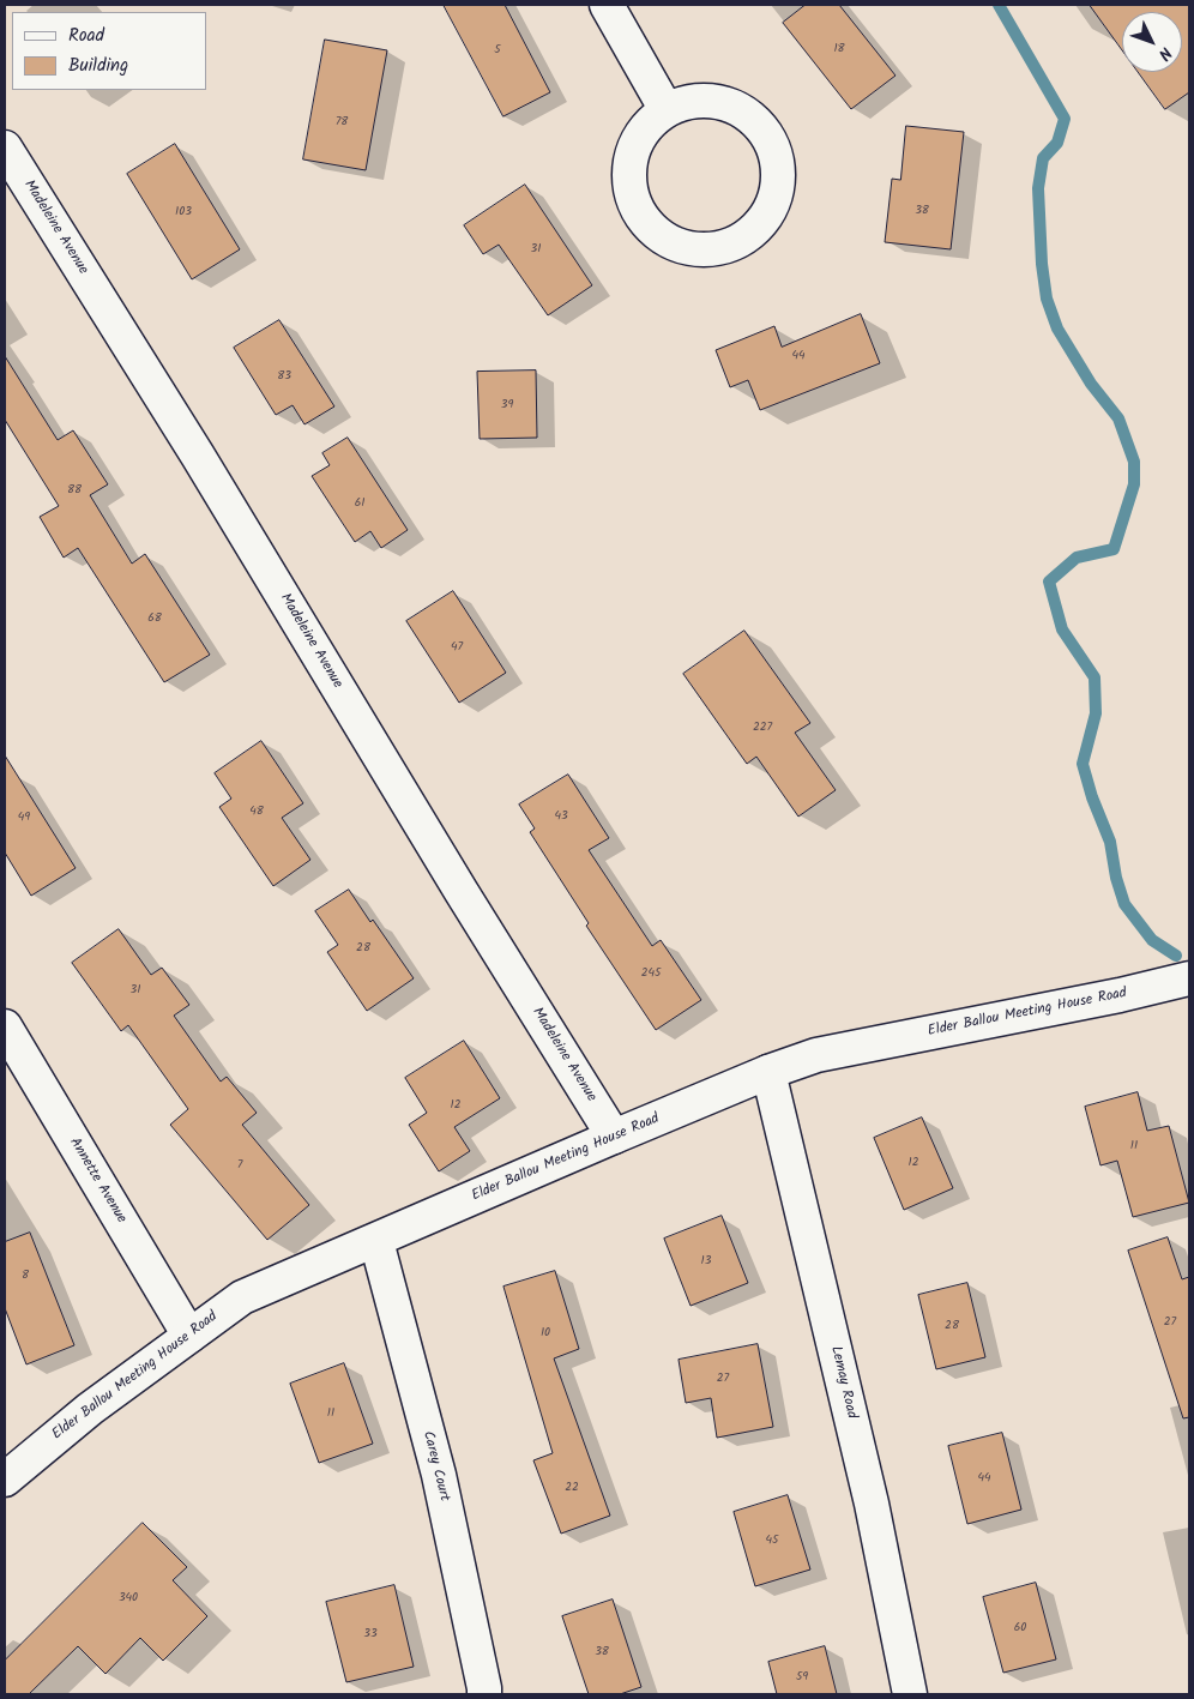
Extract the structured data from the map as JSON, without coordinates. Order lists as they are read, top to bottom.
{
  "streets": {
    "street": [
      "Madeleine Avenue",
      "Elder Ballou Meeting House Road",
      "Annette Avenue",
      "Lemay Road",
      "Carey Court"
    ]
  },
  "crossings": [
    ["Madeleine Avenue", "Elder Ballou Meeting House Road"],
    ["Elder Ballou Meeting House Road", "Annette Avenue"],
    ["Elder Ballou Meeting House Road", "Lemay Road"],
    ["Elder Ballou Meeting House Road", "Carey Court"]
  ],
  "house_numbers": [
    "18",
    "5",
    "78",
    "38",
    "103",
    "31",
    "44",
    "83",
    "39",
    "88",
    "61",
    "68",
    "47",
    "227",
    "48",
    "43",
    "49",
    "28",
    "245",
    "31",
    "12",
    "11",
    "12",
    "7",
    "13",
    "8",
    "27",
    "28",
    "10",
    "27",
    "11",
    "44",
    "22",
    "45",
    "340",
    "60",
    "33",
    "38",
    "59"
  ],
  "legend": ["Road", "Building"],
  "north": "bottom right"
}
